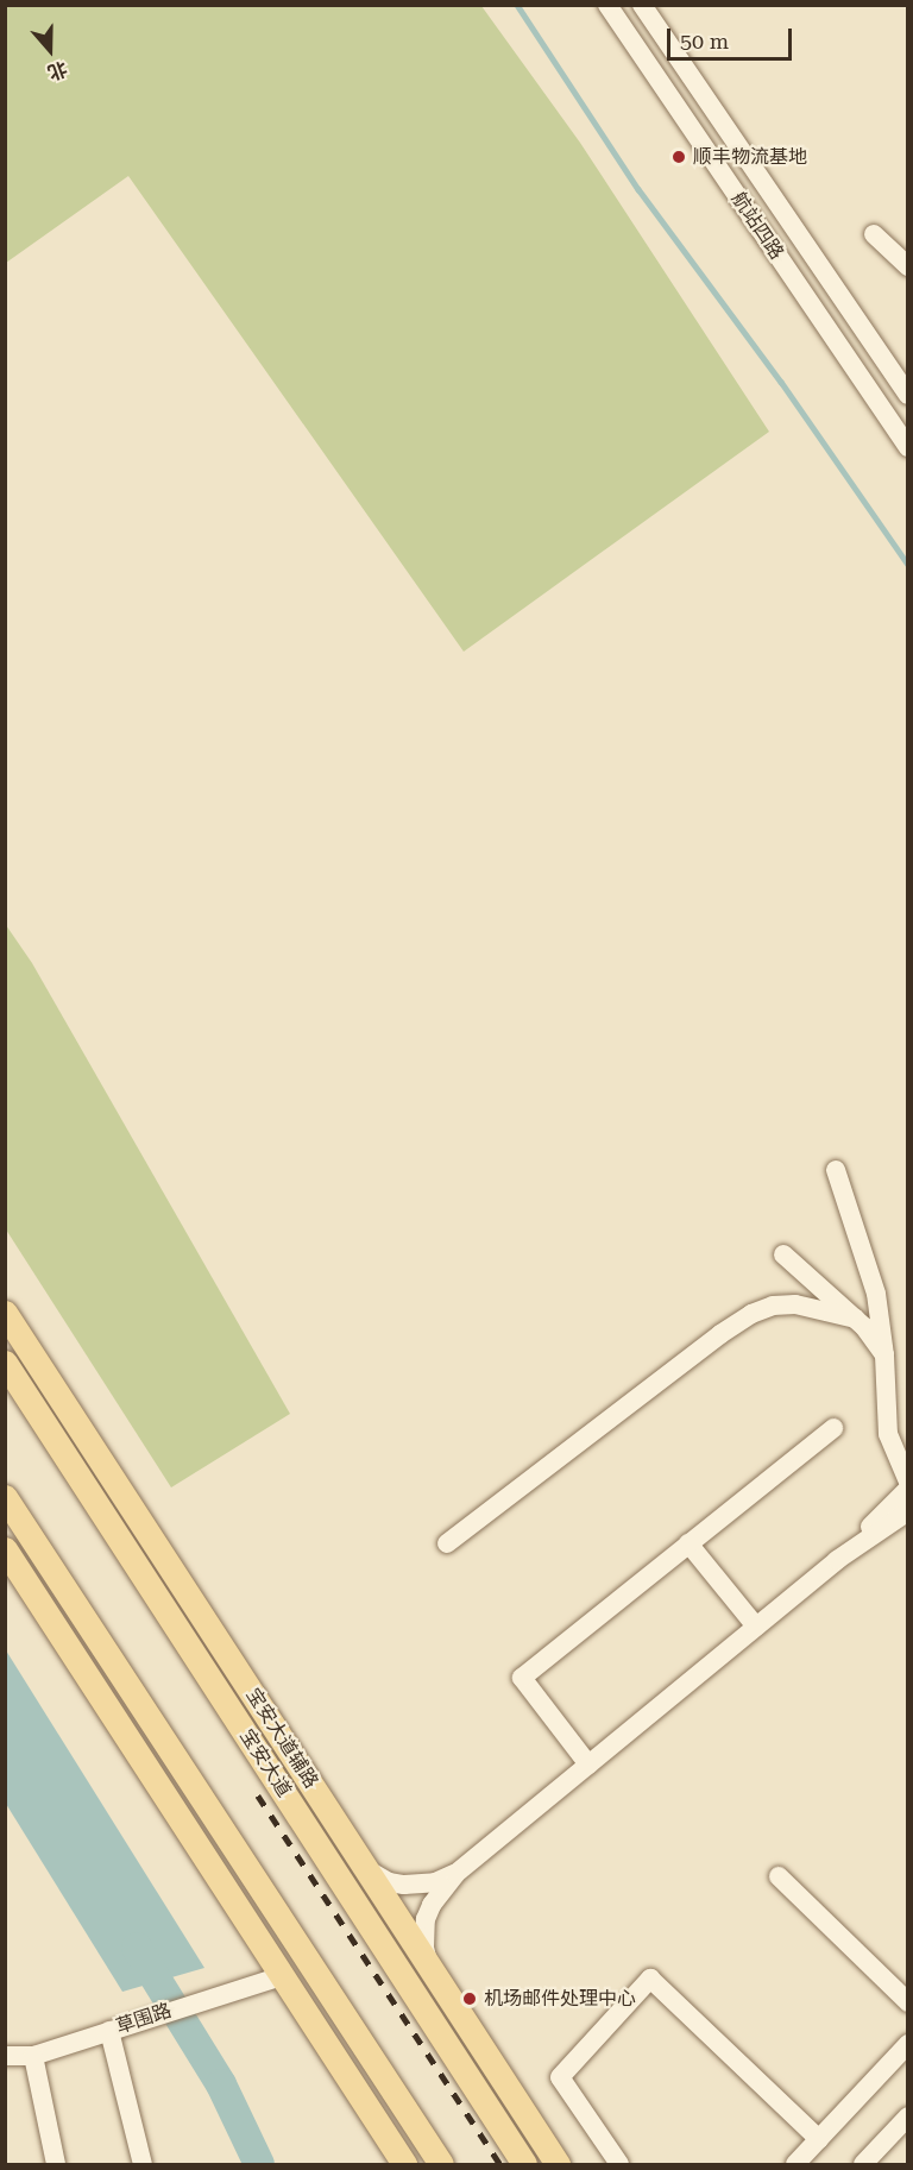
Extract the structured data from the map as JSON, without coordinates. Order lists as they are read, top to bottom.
{
  "streets": {
    "main road": ["宝安大道辅路", "宝安大道"],
    "street": ["航站四路", "草围路"]
  },
  "places": ["顺丰物流基地", "机场邮件处理中心"],
  "scale_bar": "50 m",
  "north": "bottom"
}
